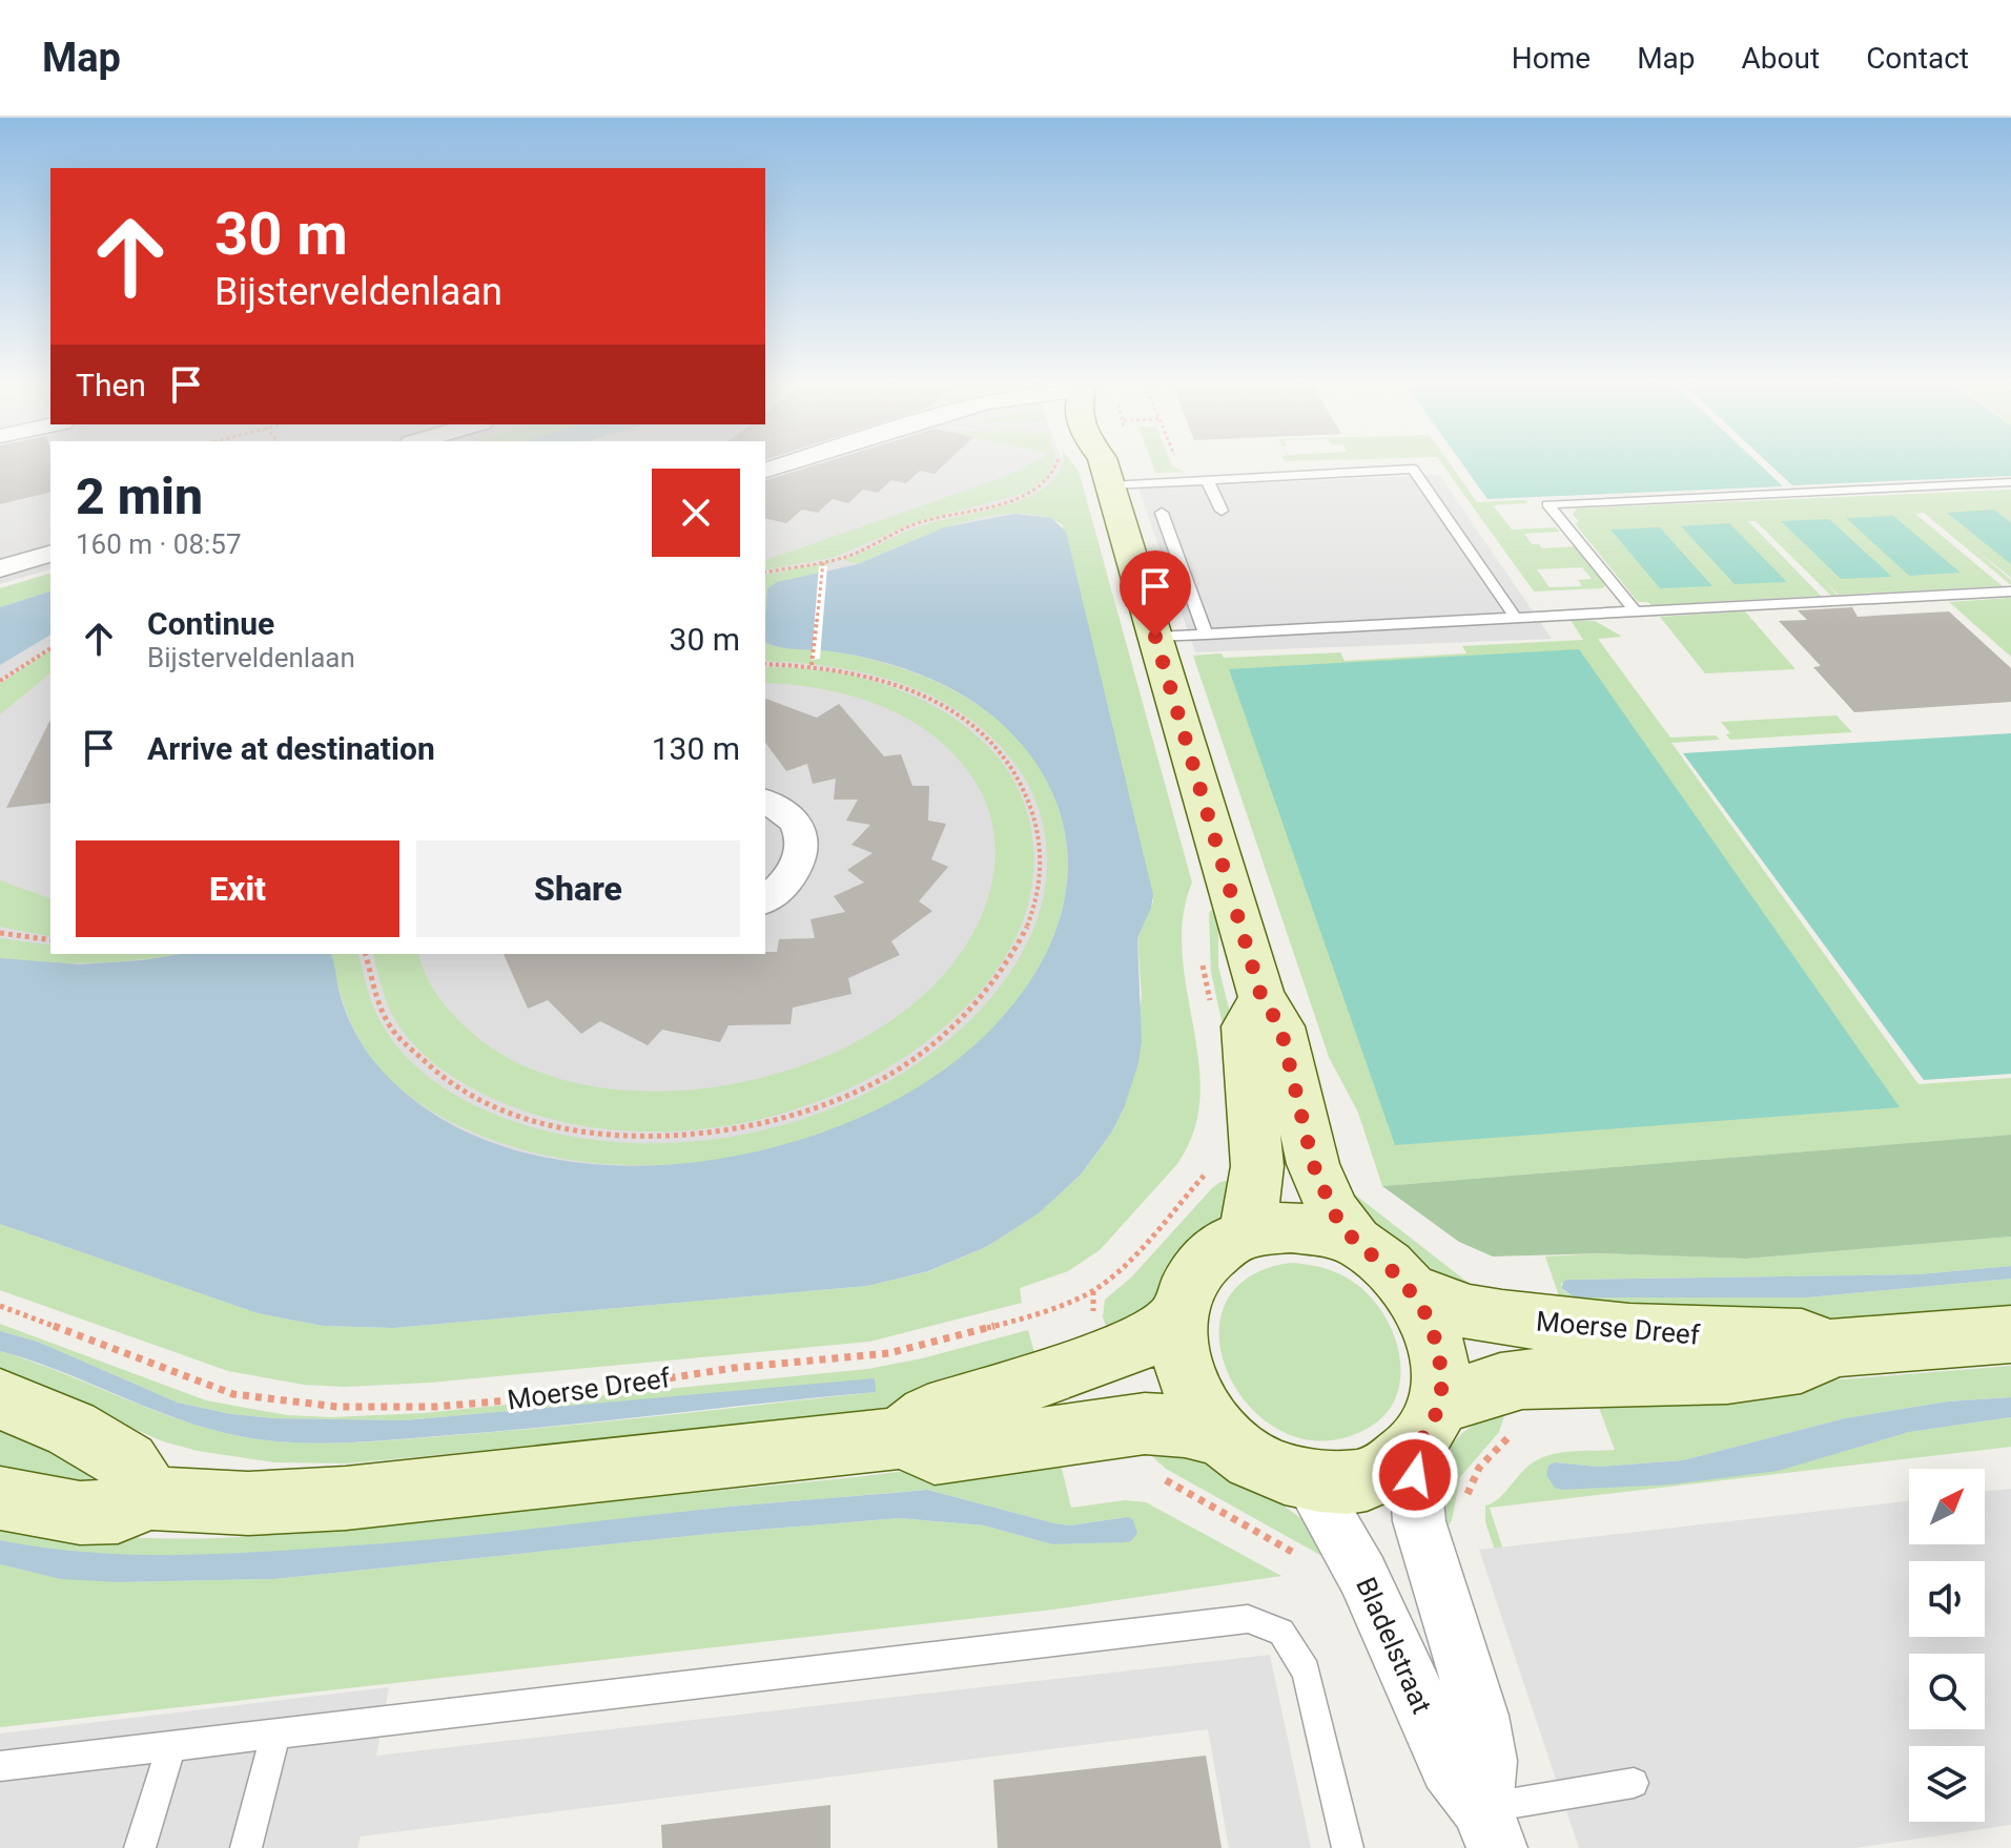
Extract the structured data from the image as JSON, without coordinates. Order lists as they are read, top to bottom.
{
  "streets": {
    "street": ["Moerse Dreef", "Bladelstraat"]
  },
  "crossings": [
    ["Moerse Dreef", "Bladelstraat"]
  ],
  "north": "top right",
  "page": {
    "header": "Map",
    "nav": [
      "Home",
      "Map",
      "About",
      "Contact"
    ],
    "turn": ["30 m", "Bijsterveldenlaan"],
    "then": "Then",
    "heading": ["2 min", "160 m · 08:57"],
    "list": [
      {
        "name": "Continue",
        "note": "Bijsterveldenlaan",
        "value": "30 m"
      },
      {
        "name": "Arrive at destination",
        "value": "130 m"
      }
    ],
    "buttons": ["Exit", "Share"]
  }
}
